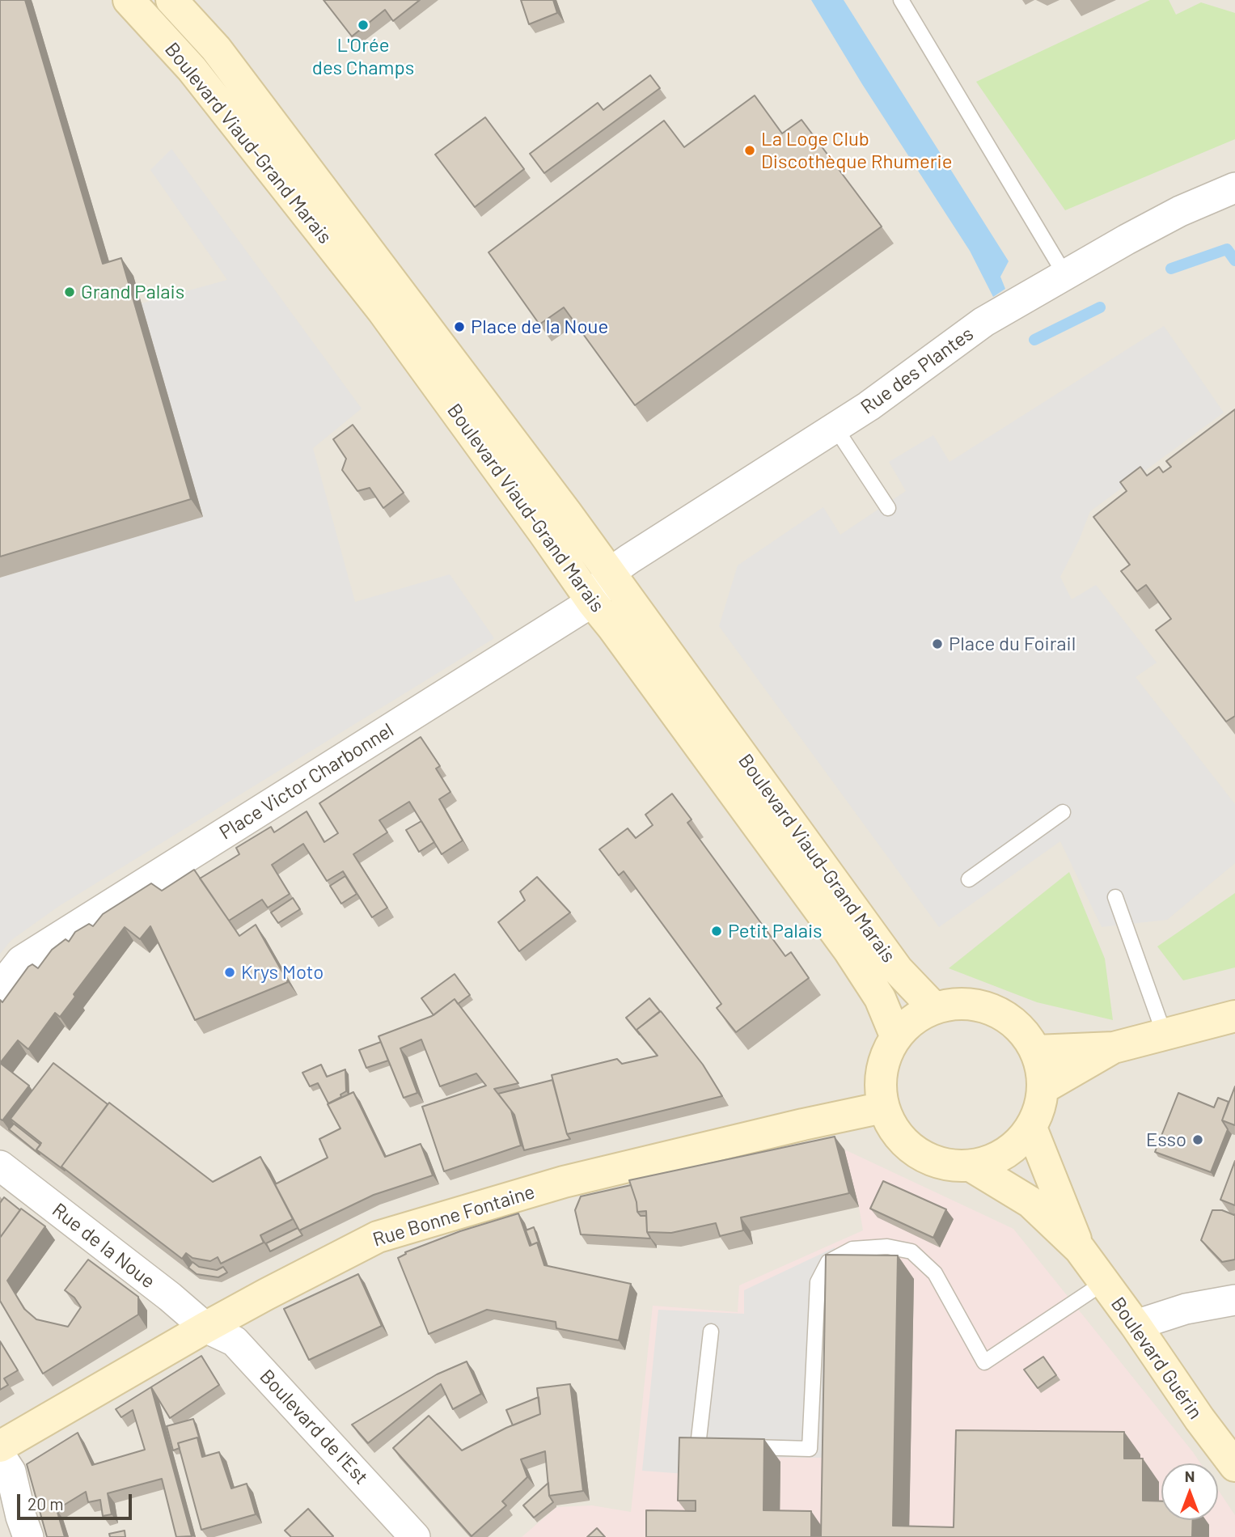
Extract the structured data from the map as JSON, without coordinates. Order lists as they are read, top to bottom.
{
  "streets": {
    "main road": ["Boulevard Viaud-Grand Marais", "Rue Bonne Fontaine", "Boulevard Guérin"],
    "street": [
      "Rue des Plantes",
      "Place Victor Charbonnel",
      "Rue de la Noue",
      "Boulevard de l'Est"
    ]
  },
  "crossings": [
    ["Boulevard Viaud-Grand Marais", "Rue des Plantes"],
    ["Boulevard Viaud-Grand Marais", "Place Victor Charbonnel"],
    ["Boulevard Viaud-Grand Marais", "Rue Bonne Fontaine"],
    ["Boulevard Viaud-Grand Marais", "Boulevard Guérin"],
    ["Rue des Plantes", "Place Victor Charbonnel"],
    ["Rue Bonne Fontaine", "Rue de la Noue"],
    ["Rue Bonne Fontaine", "Boulevard Guérin"],
    ["Rue Bonne Fontaine", "Boulevard de l'Est"],
    ["Rue de la Noue", "Boulevard de l'Est"]
  ],
  "places": [
    "L'Orée des Champs",
    "La Loge Club Discothèque Rhumerie",
    "Grand Palais",
    "Place de la Noue",
    "Place du Foirail",
    "Petit Palais",
    "Krys Moto",
    "Esso"
  ],
  "scale_bar": "20 m",
  "north": "top"
}
